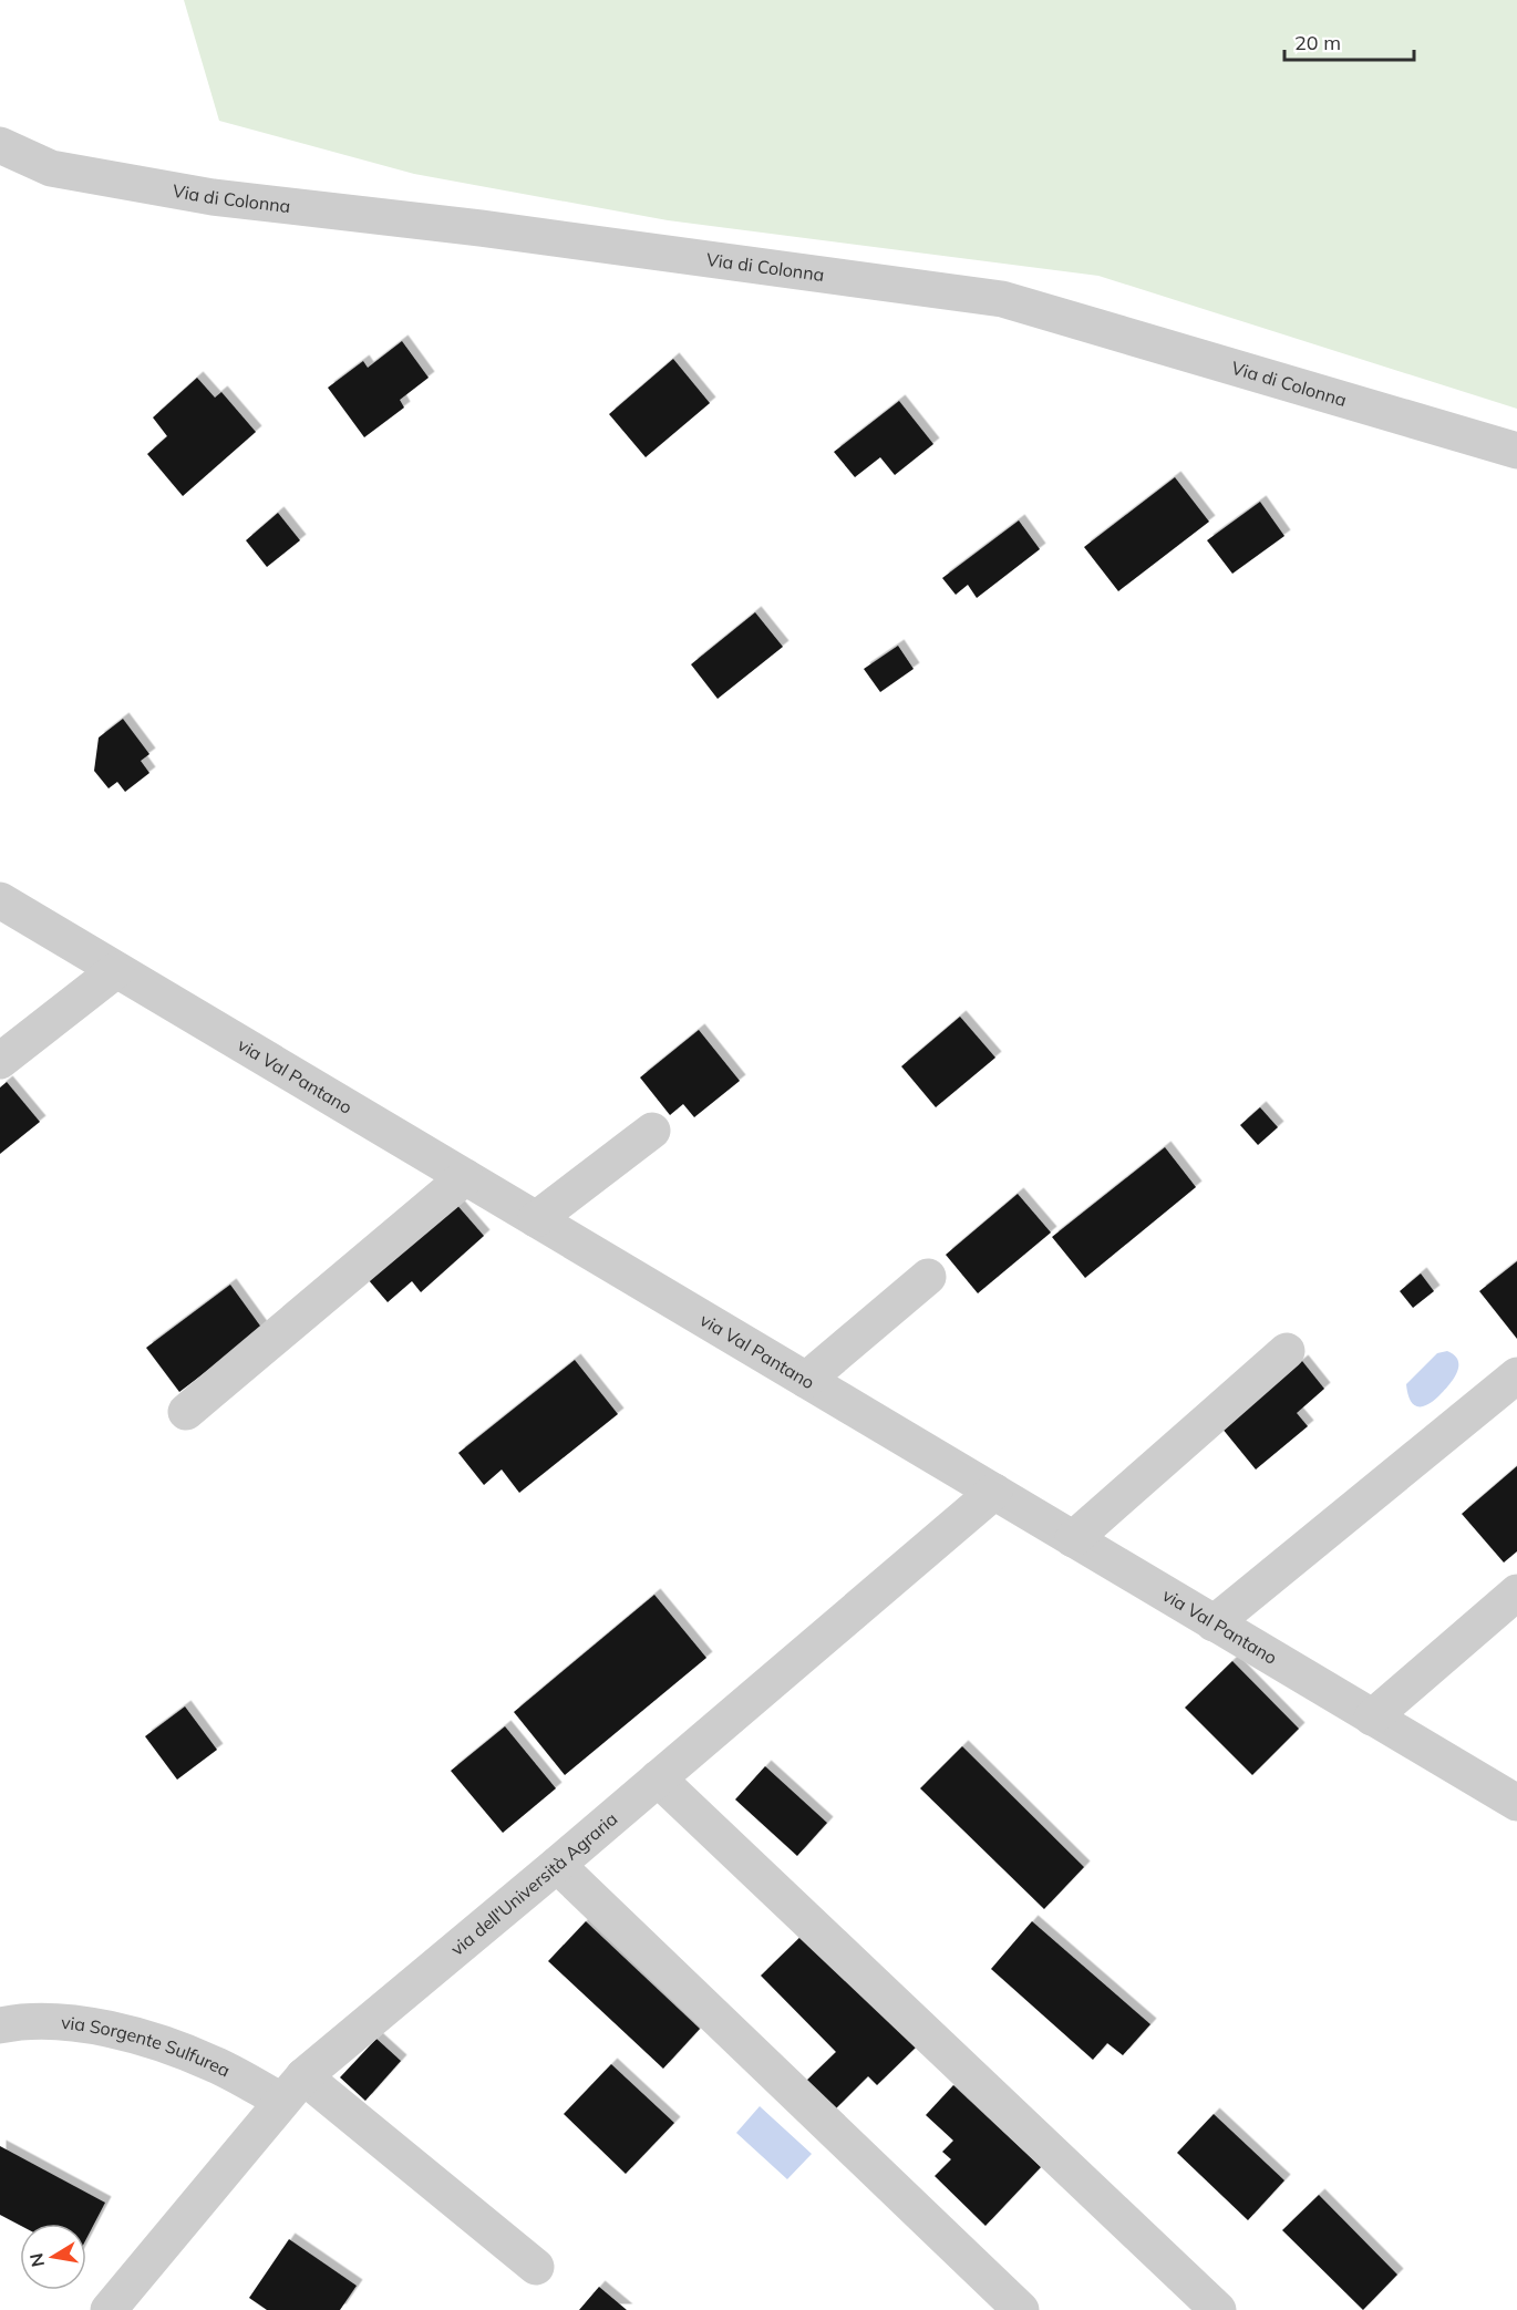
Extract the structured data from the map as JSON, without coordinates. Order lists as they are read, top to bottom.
{
  "streets": {
    "street": [
      "Via di Colonna",
      "via Val Pantano",
      "via dell'Università Agraria",
      "via Sorgente Sulfurea"
    ]
  },
  "crossings": [
    ["via Val Pantano", "via dell'Università Agraria"],
    ["via dell'Università Agraria", "via Sorgente Sulfurea"]
  ],
  "scale_bar": "20 m",
  "north": "left"
}
